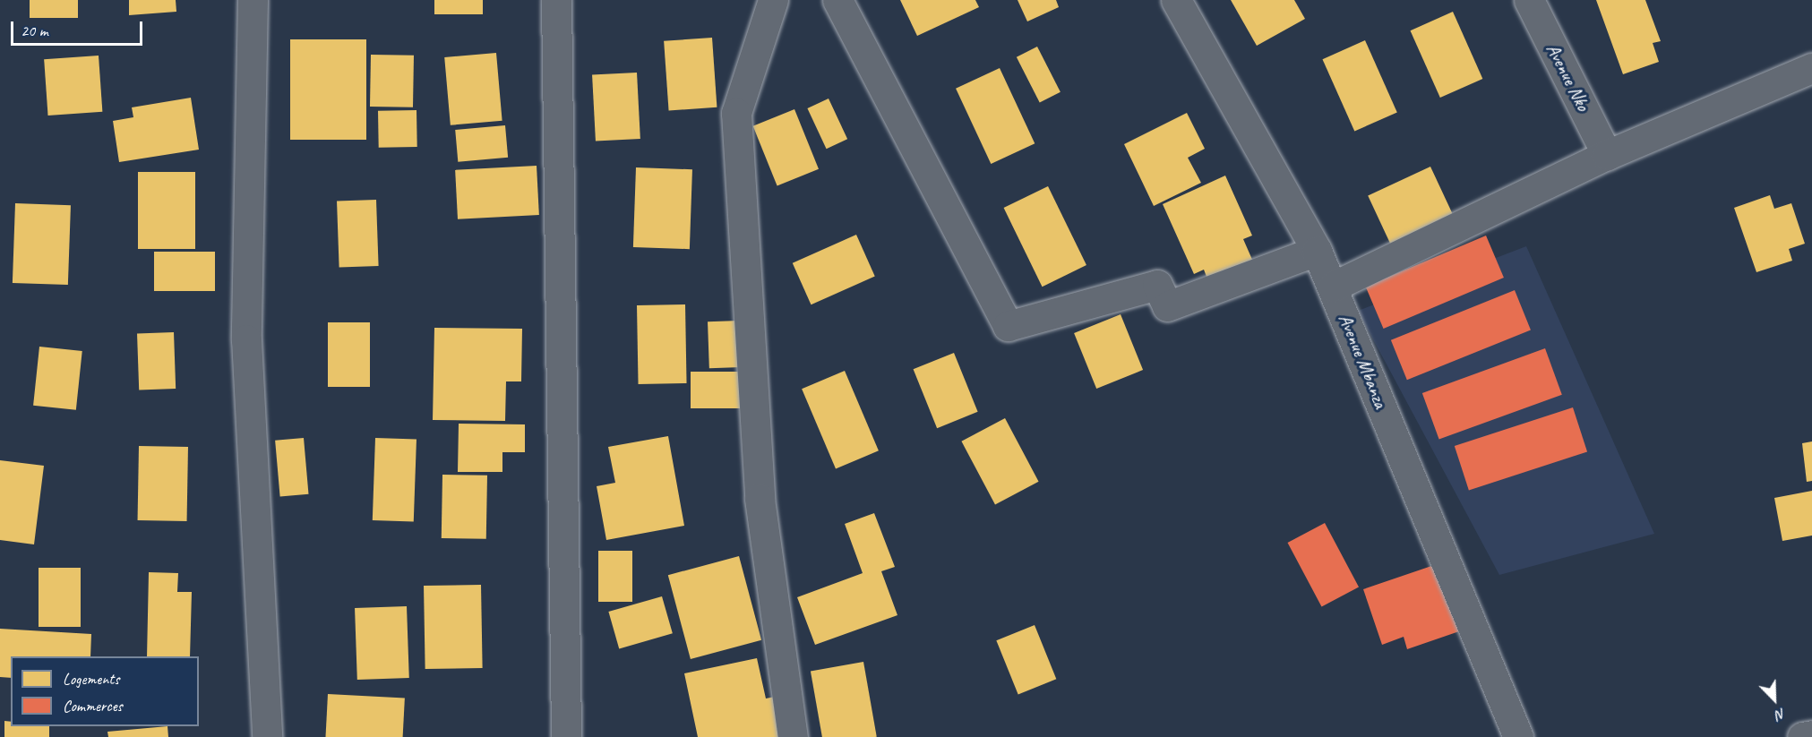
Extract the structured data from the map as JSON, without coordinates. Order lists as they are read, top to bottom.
{
  "streets": {
    "main road": ["Avenue Nko", "Avenue Mbanza"]
  },
  "legend": ["Logements", "Commerces"],
  "scale_bar": "20 m",
  "north": "bottom right"
}
